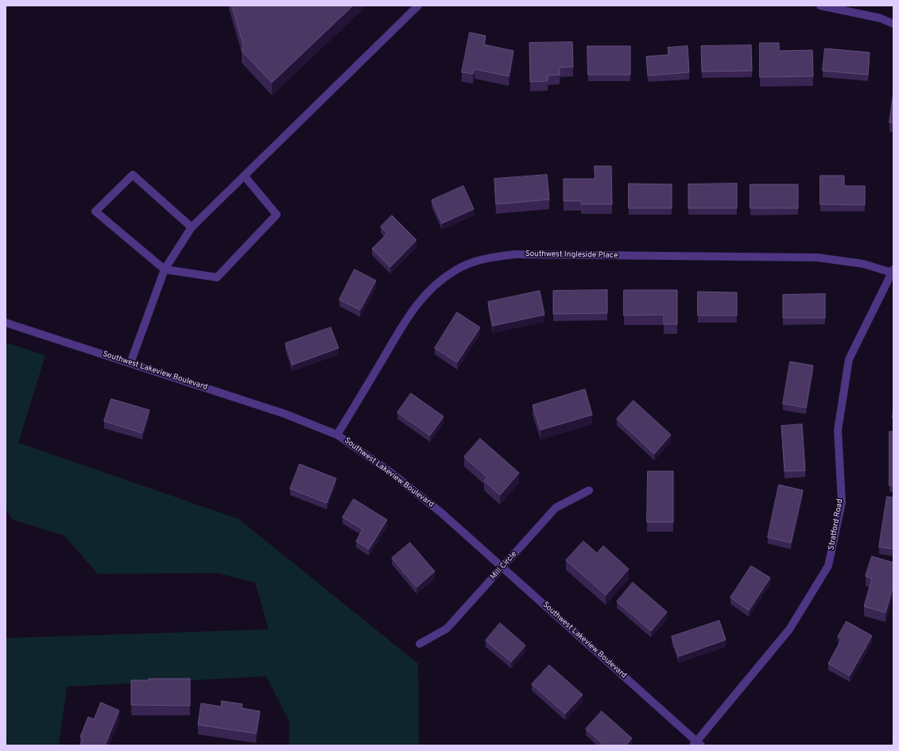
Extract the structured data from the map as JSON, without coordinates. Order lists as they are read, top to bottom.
{
  "streets": {
    "street": [
      "Southwest Ingleside Place",
      "Southwest Lakeview Boulevard",
      "Stratford Road",
      "Mill Circle"
    ]
  },
  "crossings": [
    ["Southwest Ingleside Place", "Southwest Lakeview Boulevard"],
    ["Southwest Ingleside Place", "Stratford Road"],
    ["Southwest Lakeview Boulevard", "Stratford Road"],
    ["Southwest Lakeview Boulevard", "Mill Circle"]
  ]
}
